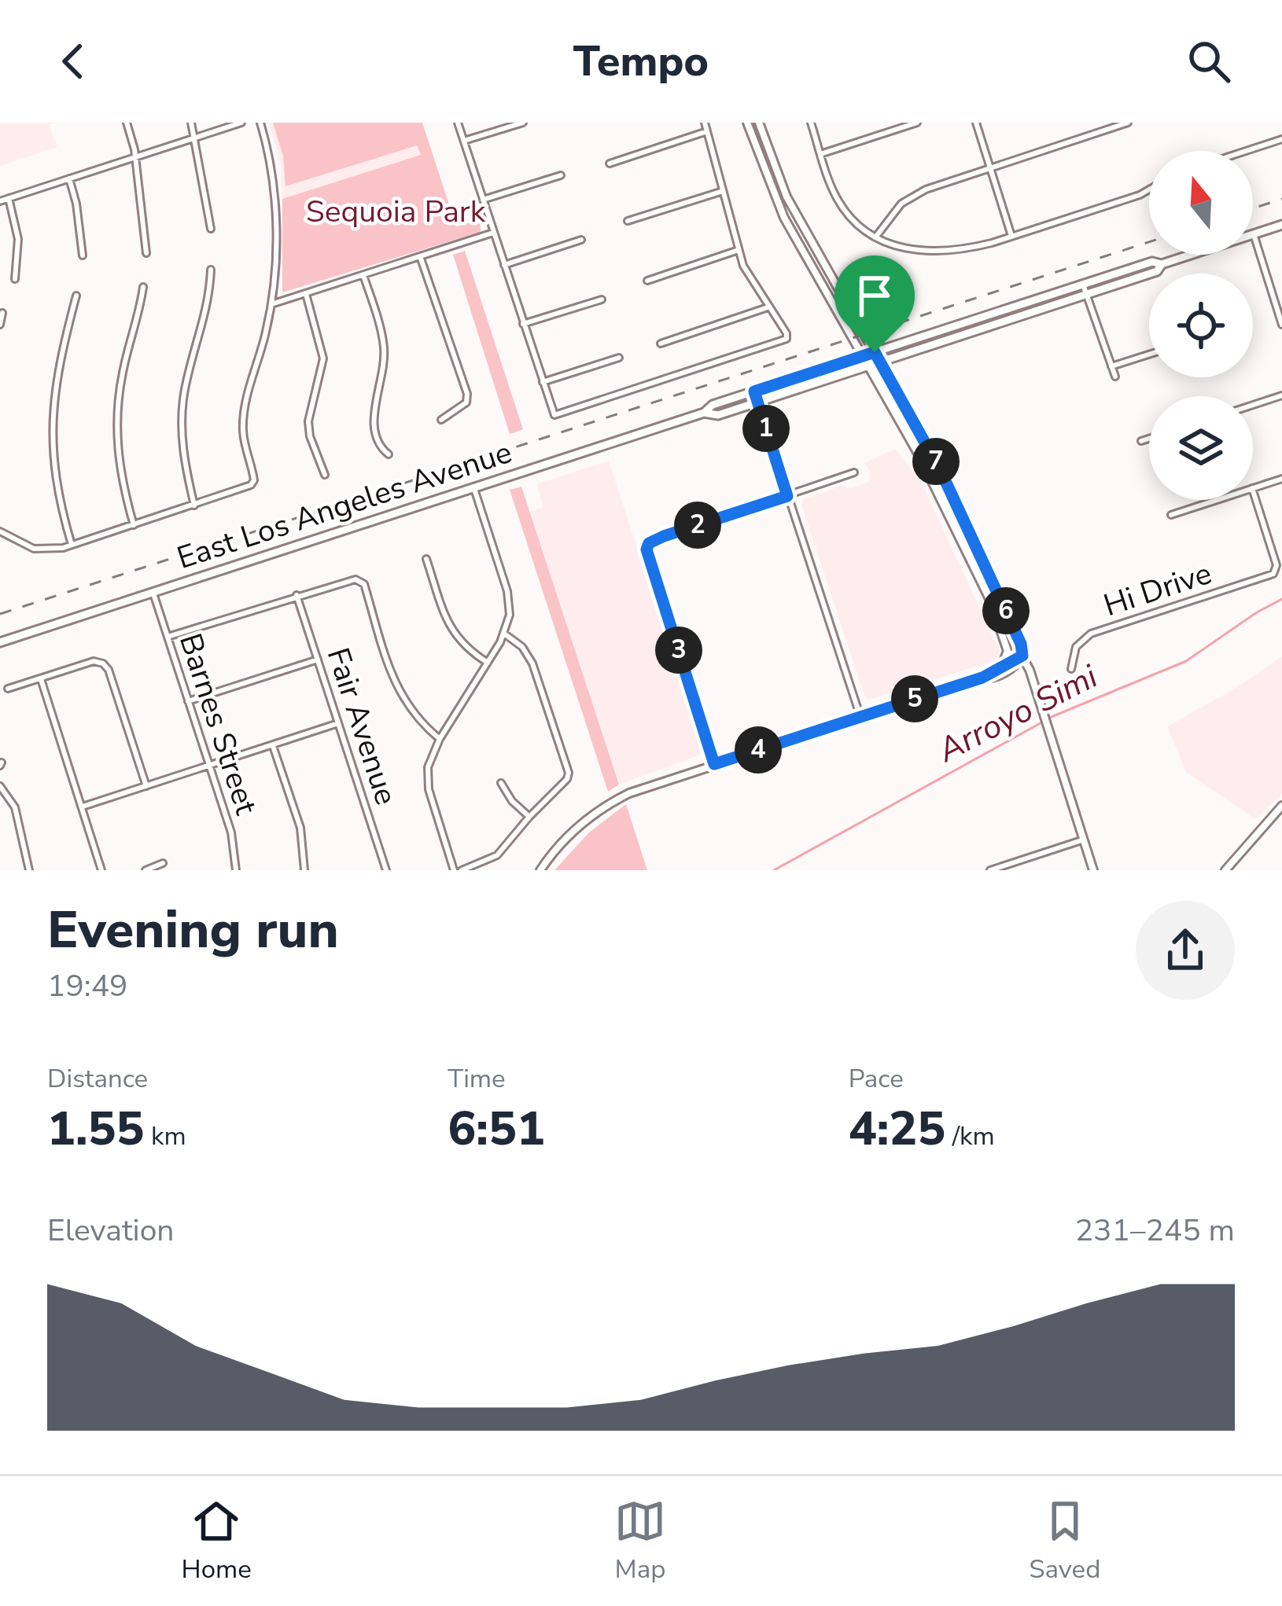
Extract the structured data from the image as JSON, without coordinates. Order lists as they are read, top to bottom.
{
  "streets": {
    "main road": ["East Los Angeles Avenue"],
    "street": ["Hi Drive", "Barnes Street", "Fair Avenue"]
  },
  "crossings": [
    ["East Los Angeles Avenue", "Barnes Street"]
  ],
  "water": ["Arroyo Simi"],
  "parks": ["Sequoia Park"],
  "north": "top",
  "page": {
    "header": "Tempo",
    "pins": [
      "1",
      "7",
      "2",
      "6",
      "3",
      "5",
      "4"
    ],
    "heading": ["Evening run", "19:49"],
    "stats": [
      ["Distance", "1.55 km"],
      ["Time", "6:51"],
      ["Pace", "4:25 /km"]
    ],
    "chart": ["Elevation", "231–245 m"],
    "tabs": ["Home", "Map", "Saved"]
  }
}
